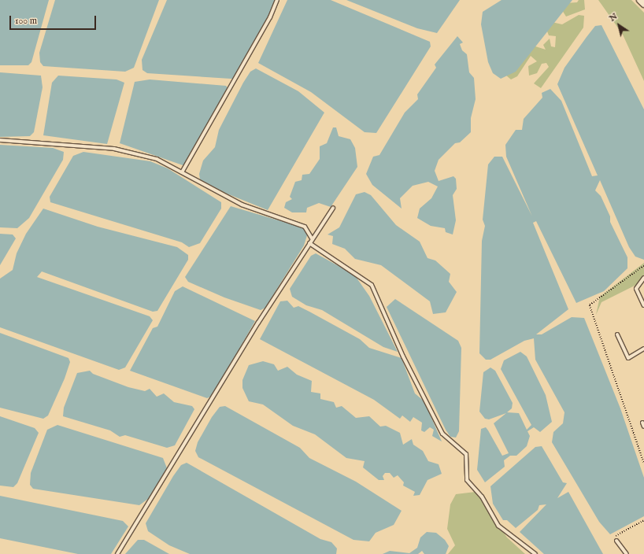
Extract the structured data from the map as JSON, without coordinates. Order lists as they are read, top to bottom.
{
  "scale_bar": "100 m",
  "north": "top left"
}
